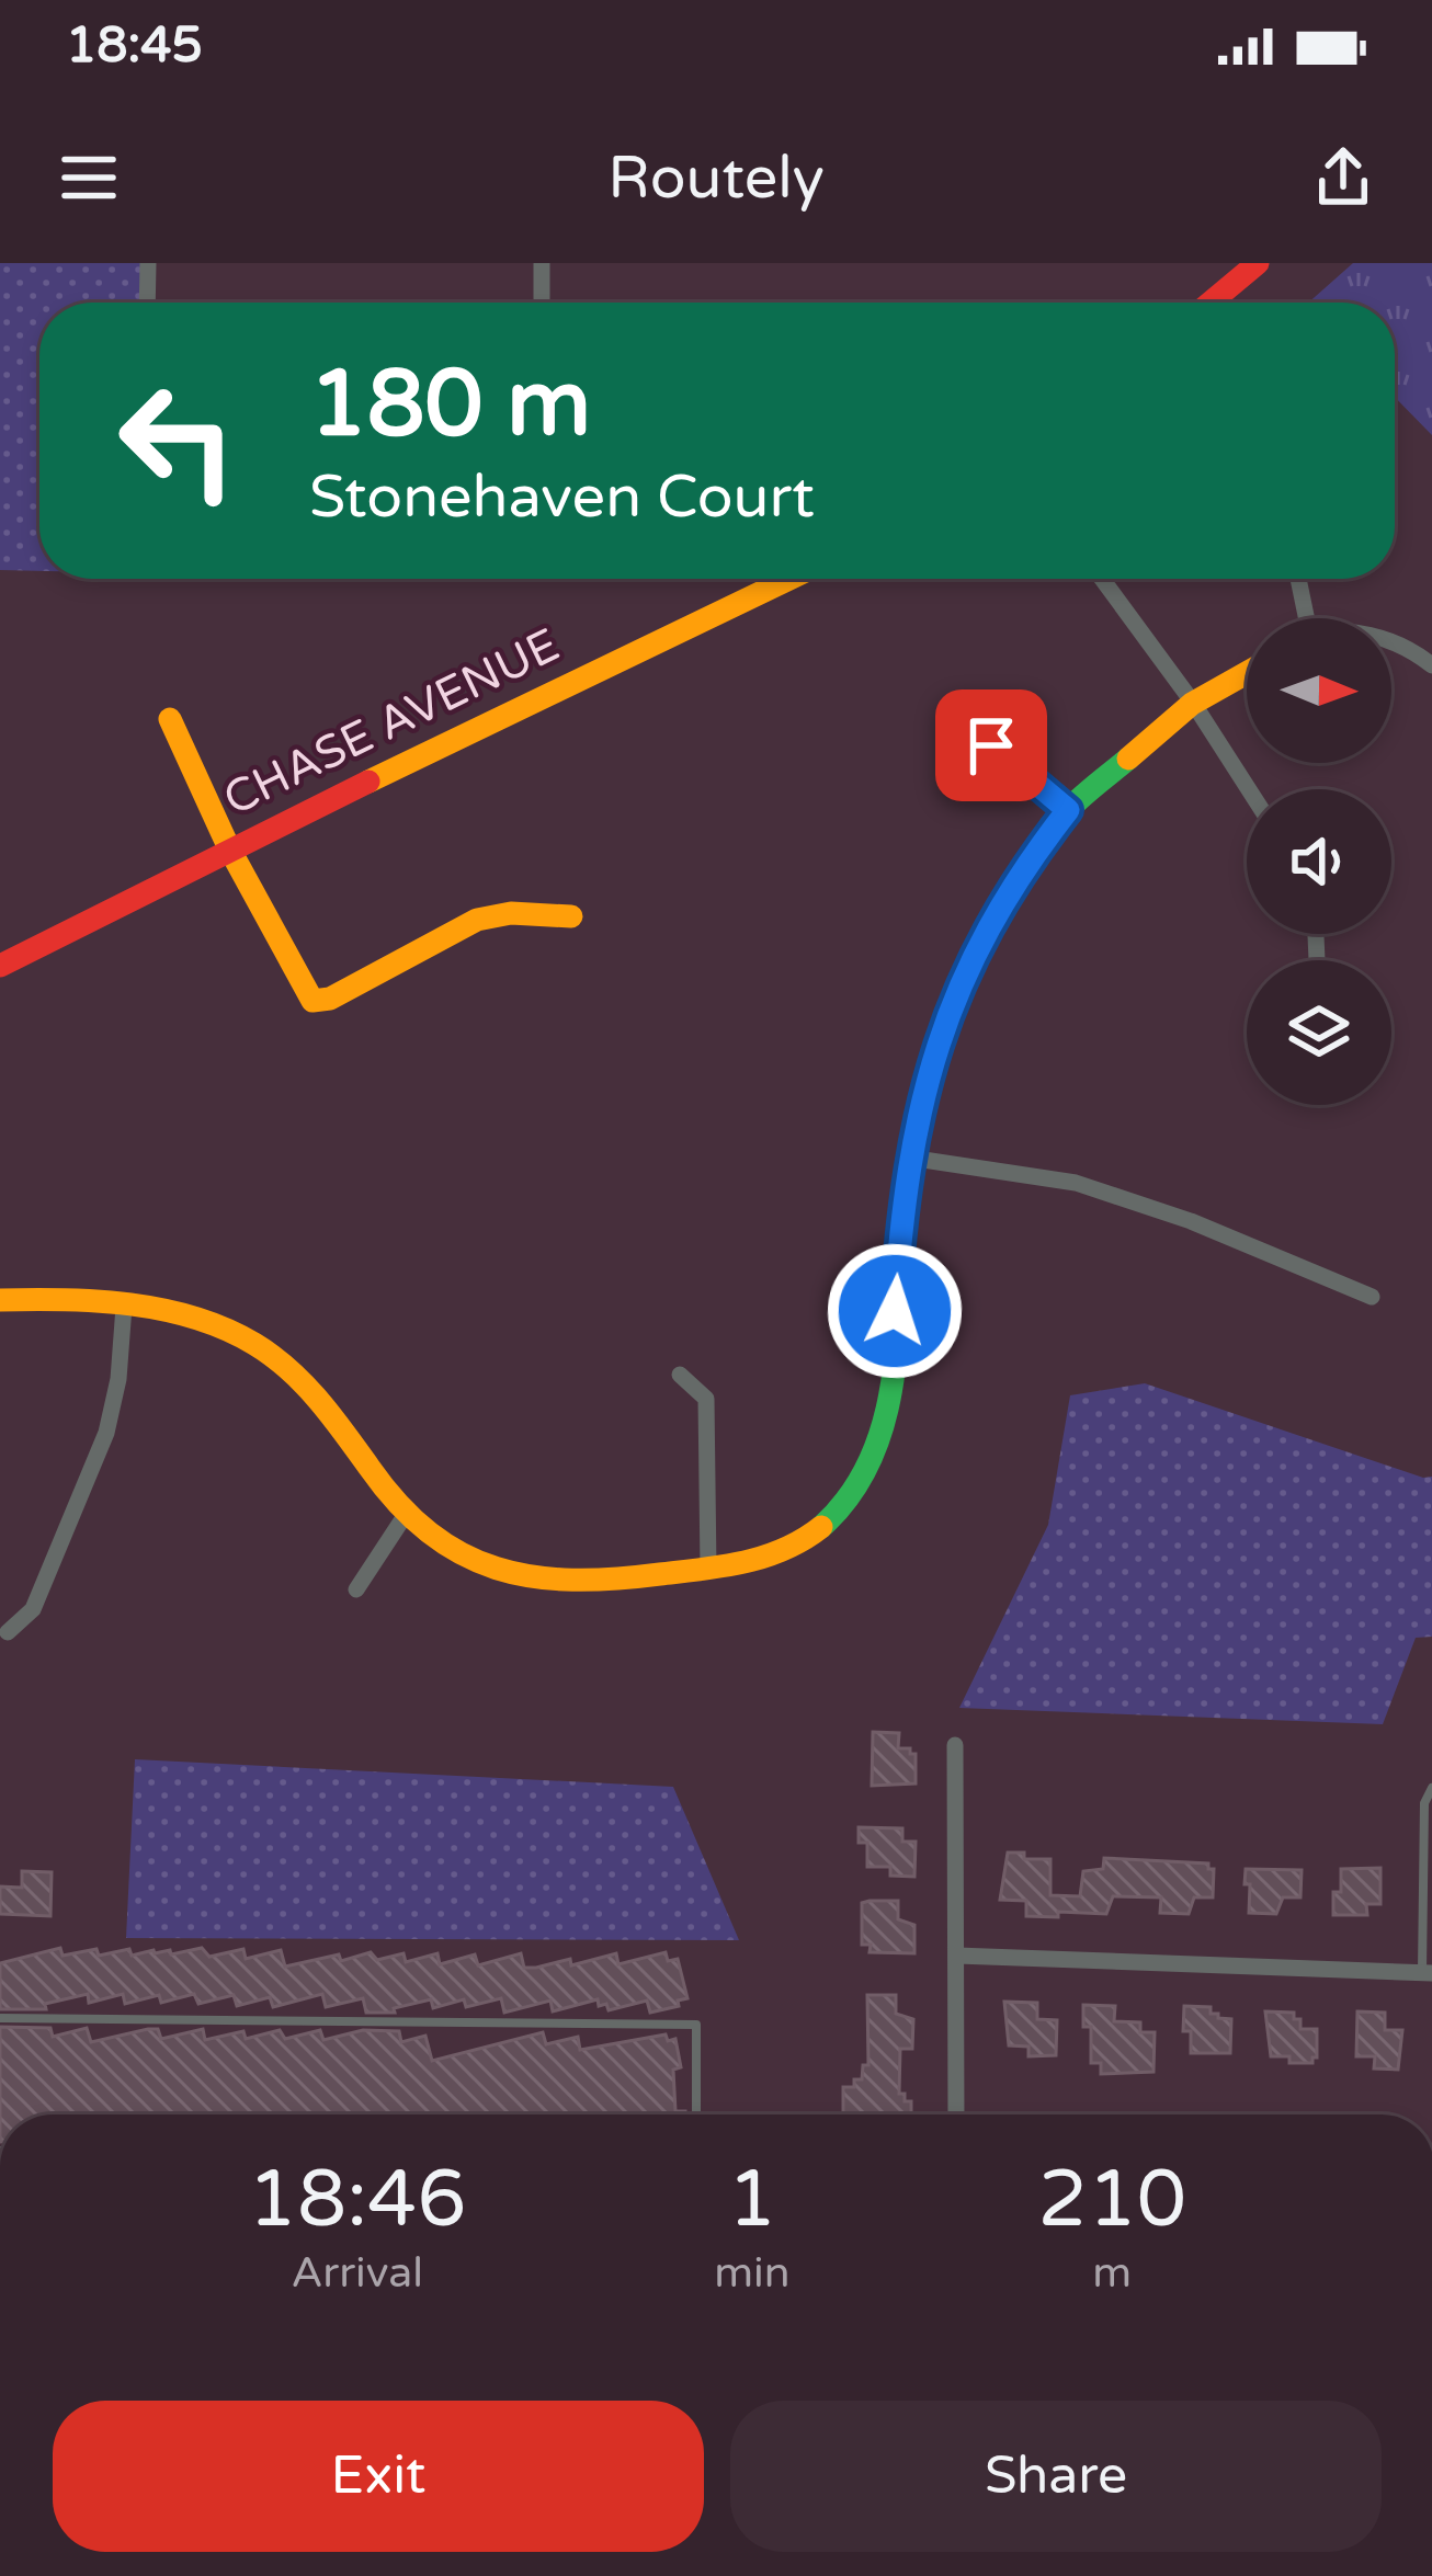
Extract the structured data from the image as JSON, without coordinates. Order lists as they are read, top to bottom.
{
  "streets": {
    "street": ["CHASE AVENUE"]
  },
  "north": "right",
  "page": {
    "status": "18:45",
    "header": "Routely",
    "turn": ["180 m", "Stonehaven Court"],
    "eta": [
      "18:46",
      "Arrival",
      "1",
      "min",
      "210",
      "m"
    ],
    "buttons": ["Exit", "Share"]
  }
}
